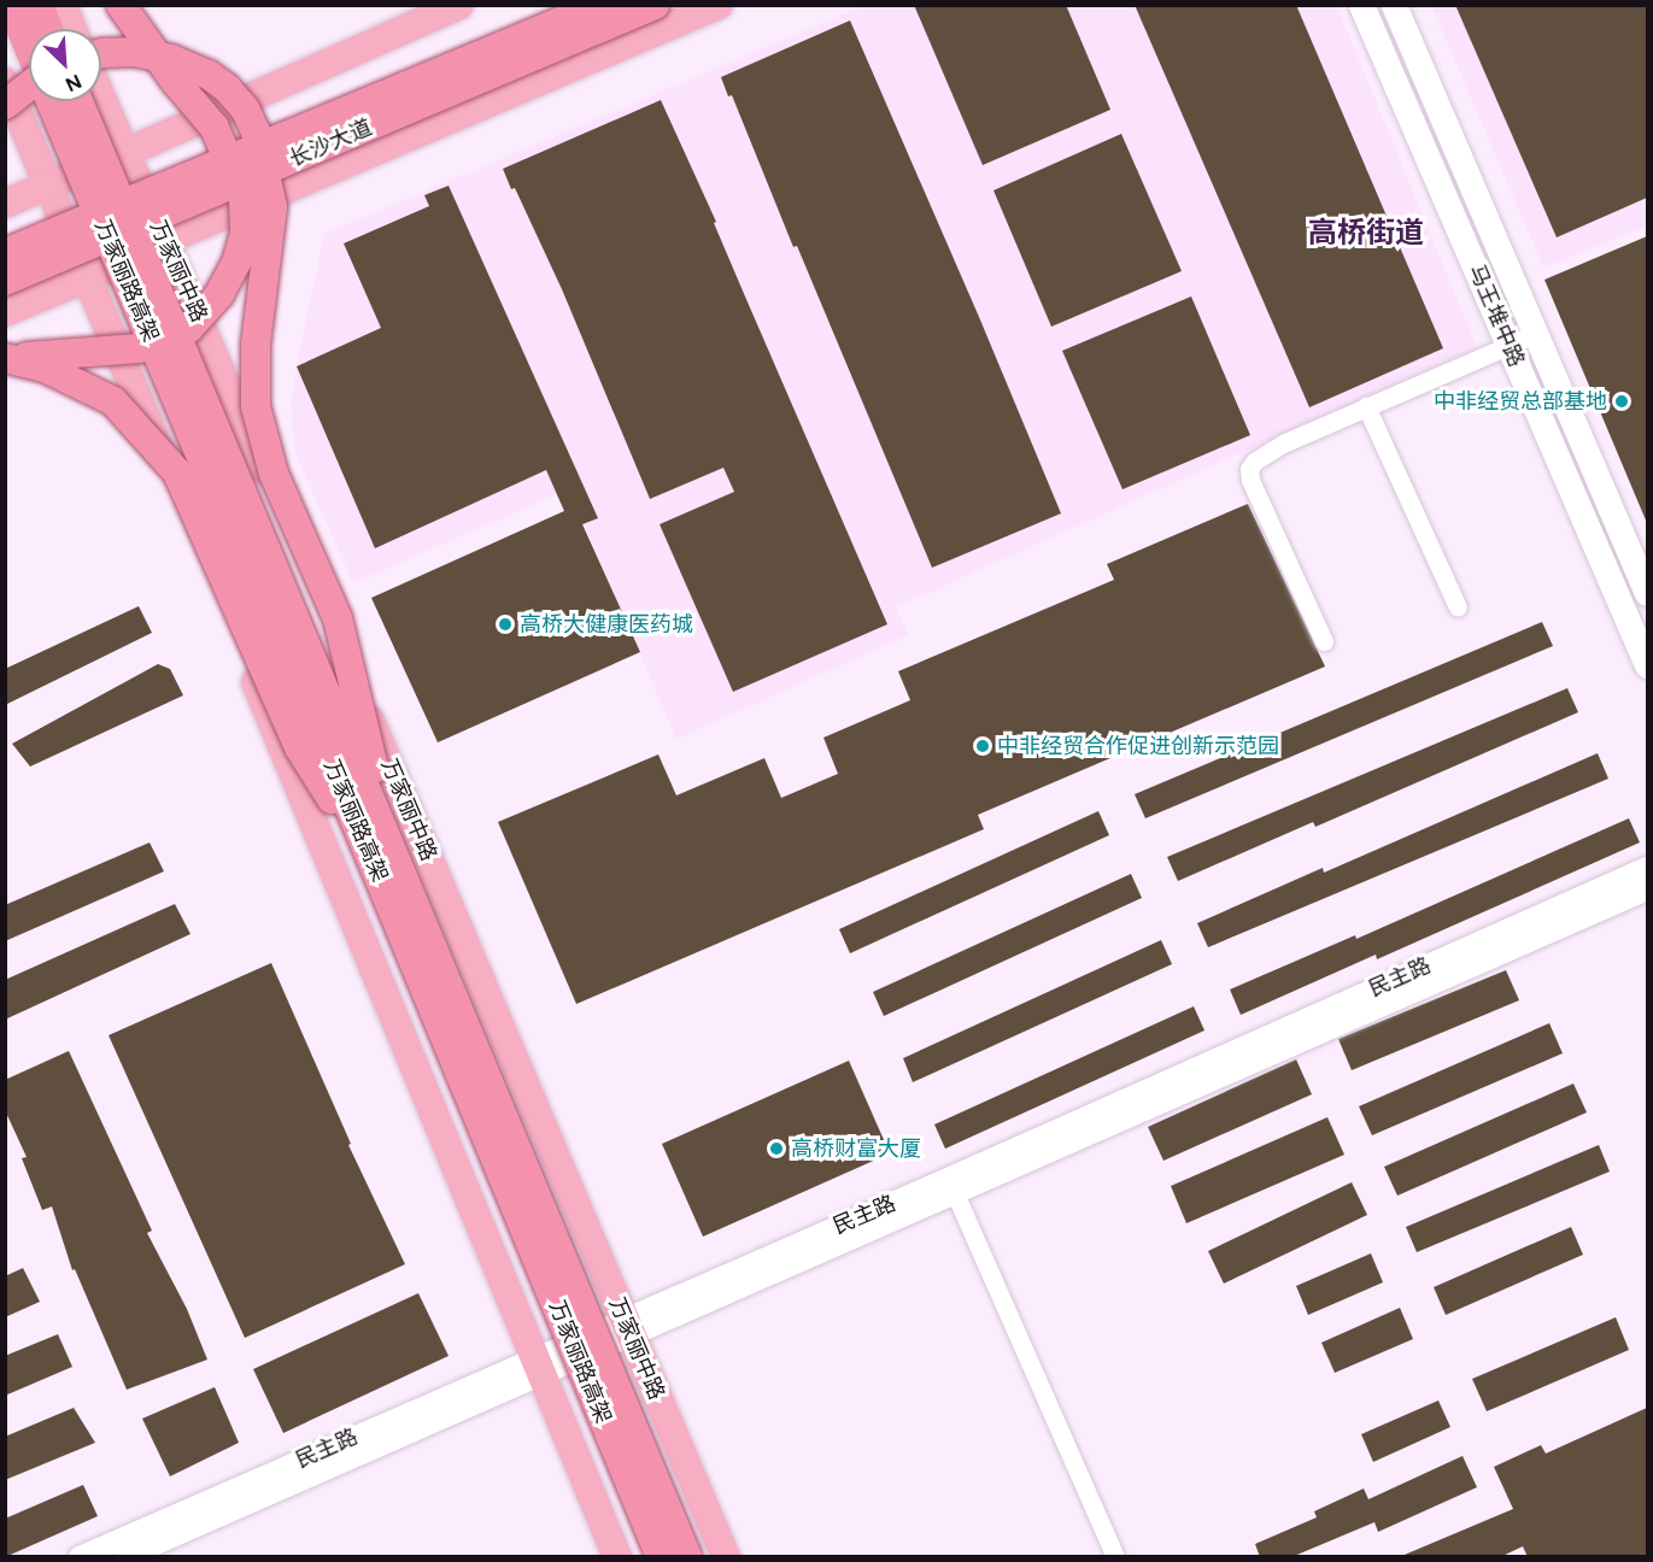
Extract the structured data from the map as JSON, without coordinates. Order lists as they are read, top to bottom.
{
  "streets": {
    "highway": ["长沙大道", "万家丽路高架"],
    "main road": ["万家丽中路", "马王堆中路"],
    "street": ["民主路"]
  },
  "crossings": [
    ["万家丽中路", "民主路"]
  ],
  "districts": ["高桥街道"],
  "places": [
    "中非经贸总部基地",
    "高桥大健康医药城",
    "中非经贸合作促进创新示范园",
    "高桥财富大厦"
  ],
  "north": "bottom right"
}
